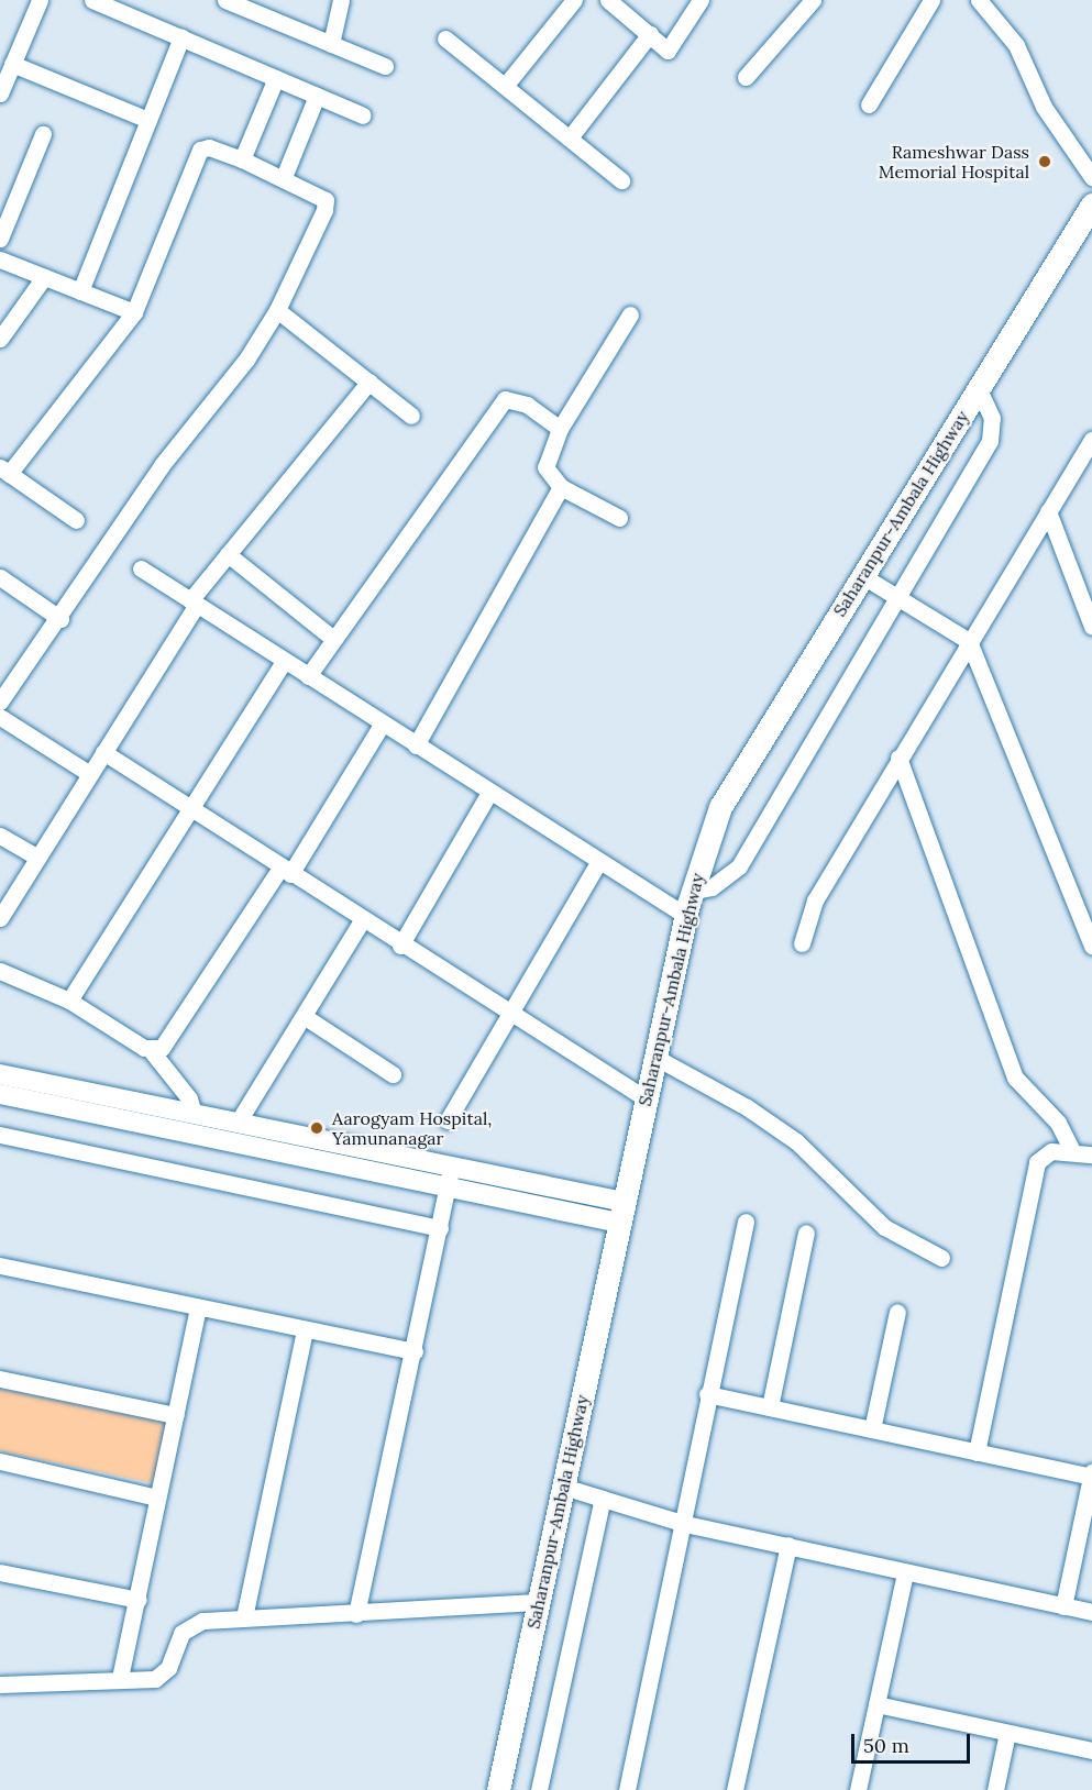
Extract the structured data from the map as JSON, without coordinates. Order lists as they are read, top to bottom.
{
  "streets": {
    "main road": ["Saharanpur-Ambala Highway"]
  },
  "places": ["Rameshwar Dass Memorial Hospital", "Aarogyam Hospital, Yamunanagar"],
  "scale_bar": "50 m"
}
